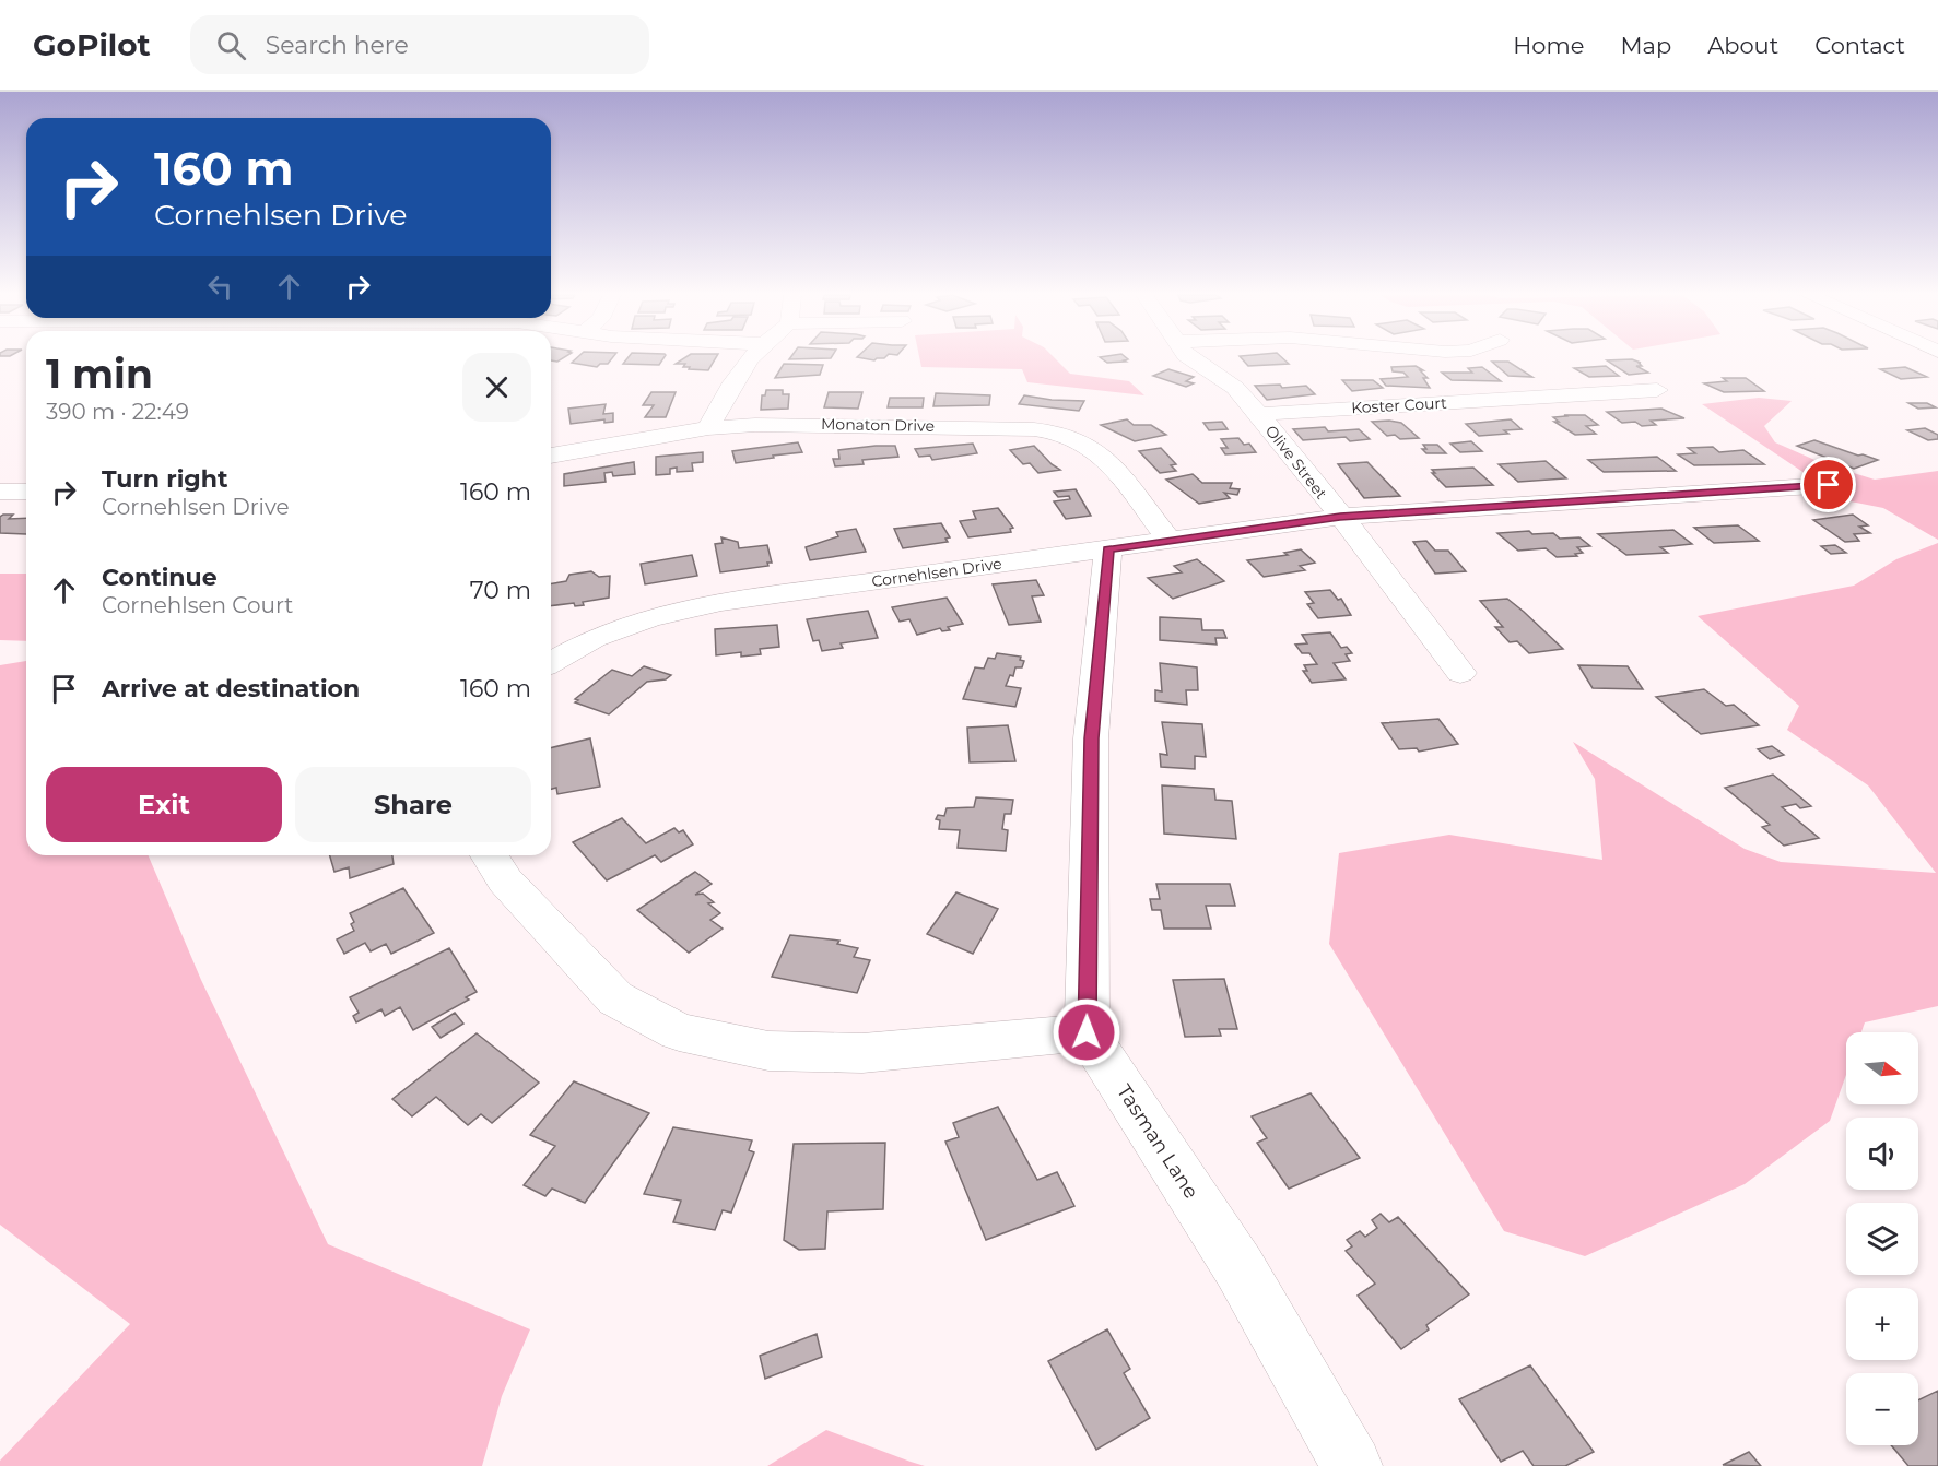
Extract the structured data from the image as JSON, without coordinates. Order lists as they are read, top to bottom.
{
  "streets": {
    "street": [
      "Koster Court",
      "Monaton Drive",
      "Olive Street",
      "Cornehlsen Drive",
      "Tasman Lane"
    ]
  },
  "crossings": [
    ["Koster Court", "Olive Street"],
    ["Monaton Drive", "Cornehlsen Drive"],
    ["Olive Street", "Cornehlsen Drive"]
  ],
  "north": "right",
  "page": {
    "header": "GoPilot",
    "search": "Search here",
    "nav": [
      "Home",
      "Map",
      "About",
      "Contact"
    ],
    "turn": ["160 m", "Cornehlsen Drive"],
    "heading": ["1 min", "390 m · 22:49"],
    "list": [
      {
        "name": "Turn right",
        "note": "Cornehlsen Drive",
        "value": "160 m"
      },
      {
        "name": "Continue",
        "note": "Cornehlsen Court",
        "value": "70 m"
      },
      {
        "name": "Arrive at destination",
        "value": "160 m"
      }
    ],
    "buttons": ["Exit", "Share"],
    "map_buttons": ["+", "−"]
  }
}
